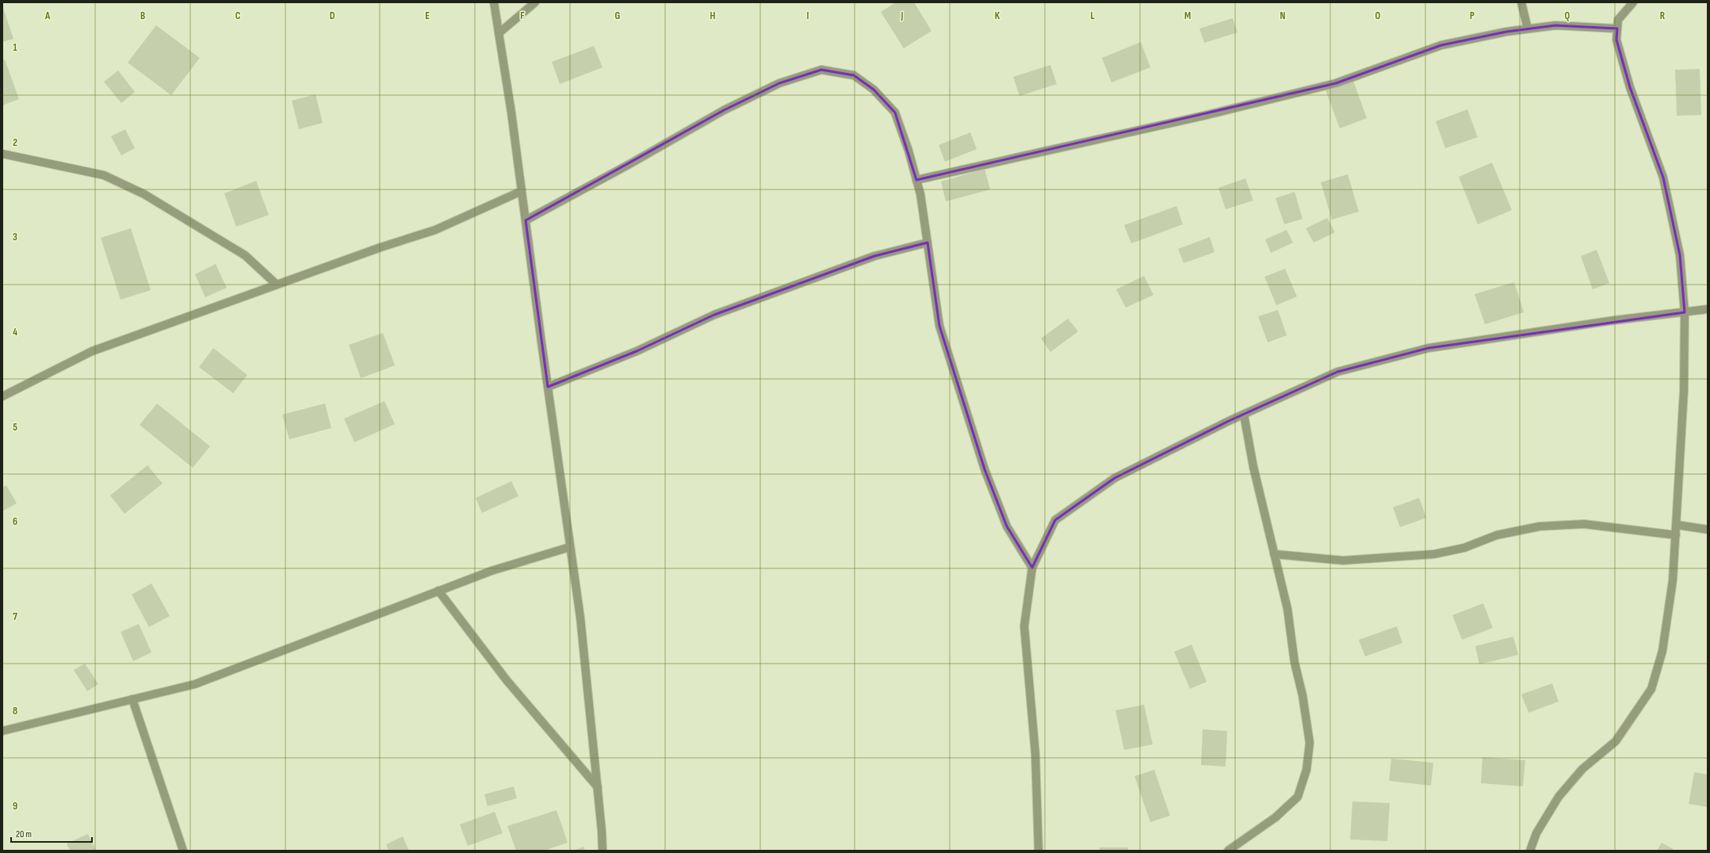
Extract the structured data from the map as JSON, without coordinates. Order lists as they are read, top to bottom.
{
  "scale_bar": "20 m",
  "grid": {
    "columns": [
      "A",
      "B",
      "C",
      "D",
      "E",
      "F",
      "G",
      "H",
      "I",
      "J",
      "K",
      "L",
      "M",
      "N",
      "O",
      "P",
      "Q",
      "R"
    ],
    "rows": [
      "1",
      "2",
      "3",
      "4",
      "5",
      "6",
      "7",
      "8",
      "9"
    ]
  }
}
